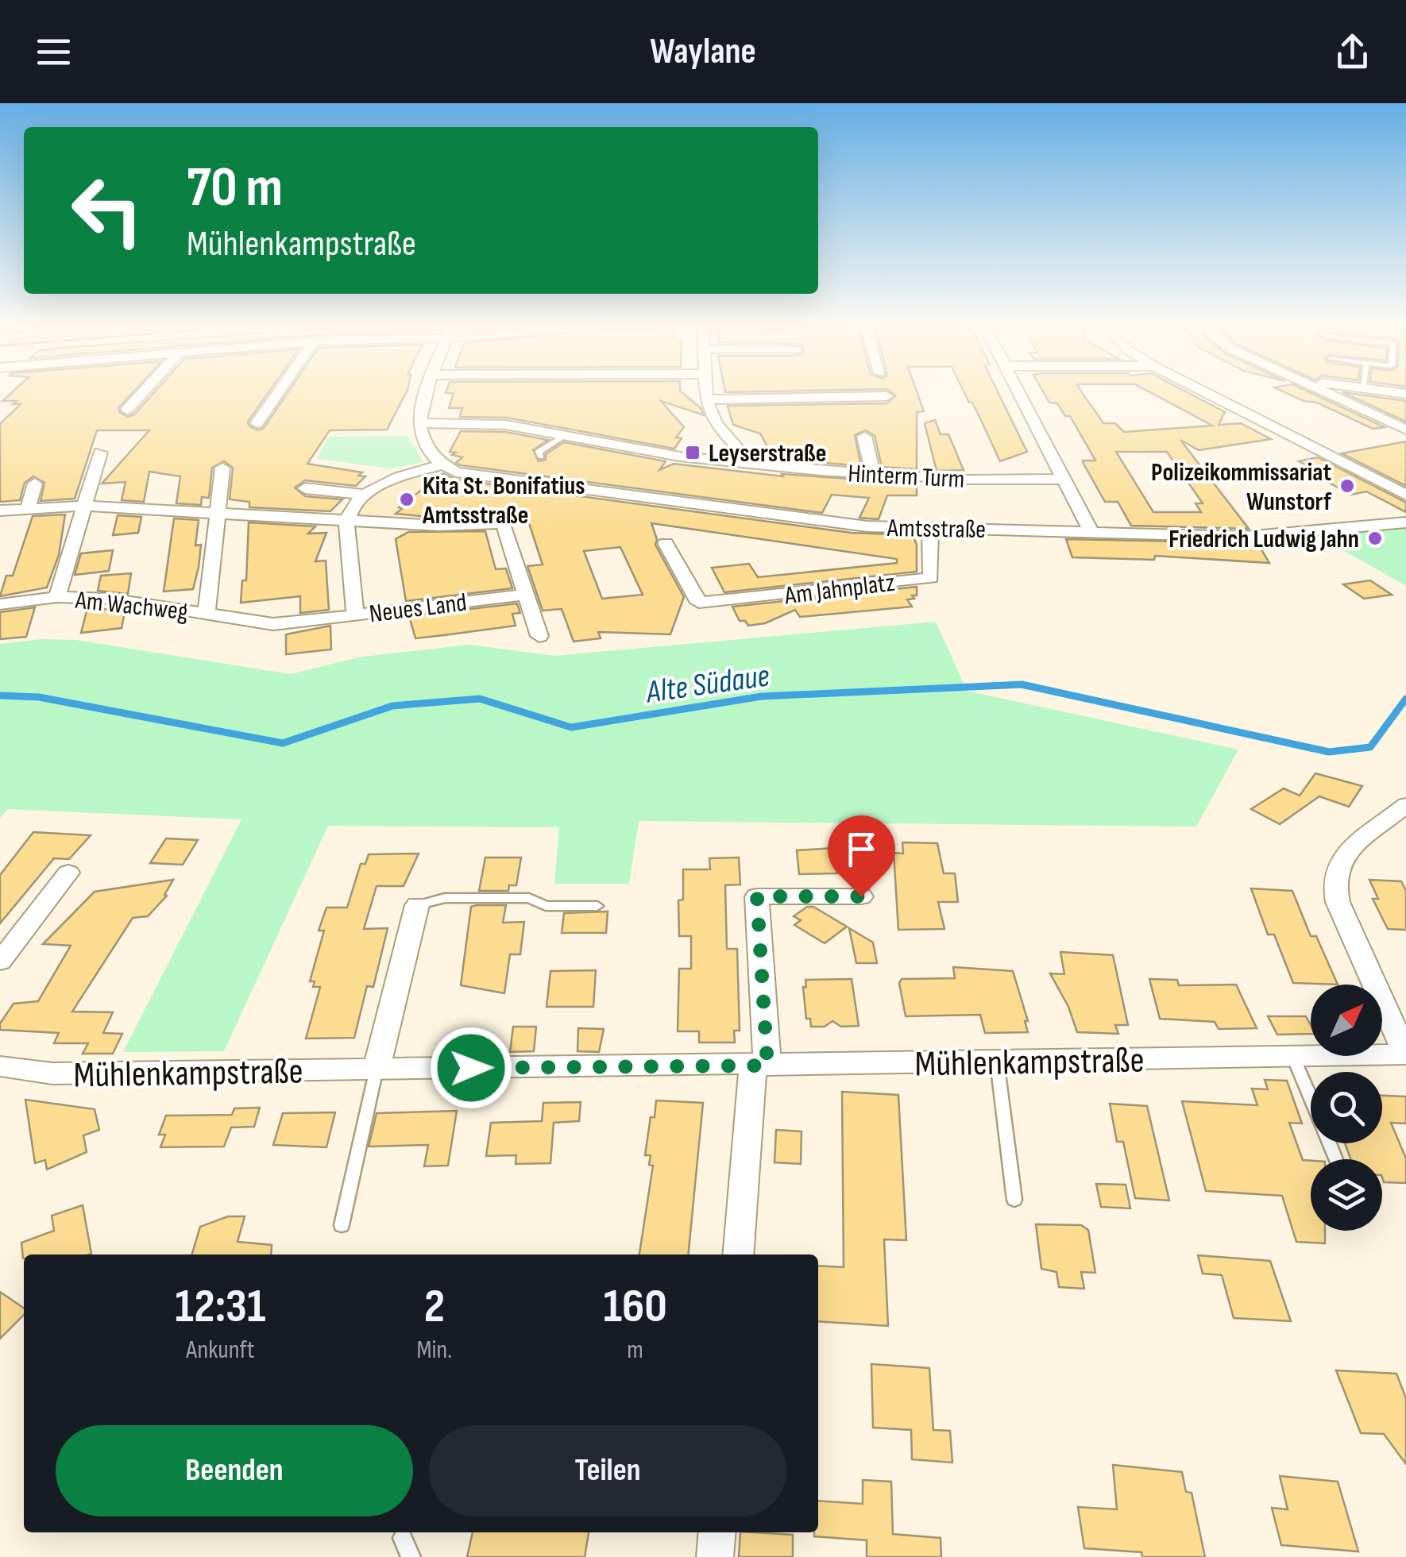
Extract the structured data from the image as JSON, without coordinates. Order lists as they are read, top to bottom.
{
  "streets": {
    "street": [
      "Hinterm Turm",
      "Amtsstraße",
      "Am Jahnplatz",
      "Am Wachweg",
      "Neues Land",
      "Mühlenkampstraße"
    ]
  },
  "crossings": [
    ["Amtsstraße", "Am Jahnplatz"],
    ["Am Wachweg", "Neues Land"]
  ],
  "water": ["Alte Südaue"],
  "places": {
    "transit": ["Leyserstraße"],
    "other": ["Polizeikommissariat Wunstorf", "Kita St. Bonifatius Amtsstraße", "Friedrich Ludwig Jahn"]
  },
  "north": "top right",
  "page": {
    "header": "Waylane",
    "turn": ["70 m", "Mühlenkampstraße"],
    "eta": [
      "12:31",
      "Ankunft",
      "2",
      "Min.",
      "160",
      "m"
    ],
    "buttons": ["Beenden", "Teilen"]
  }
}
